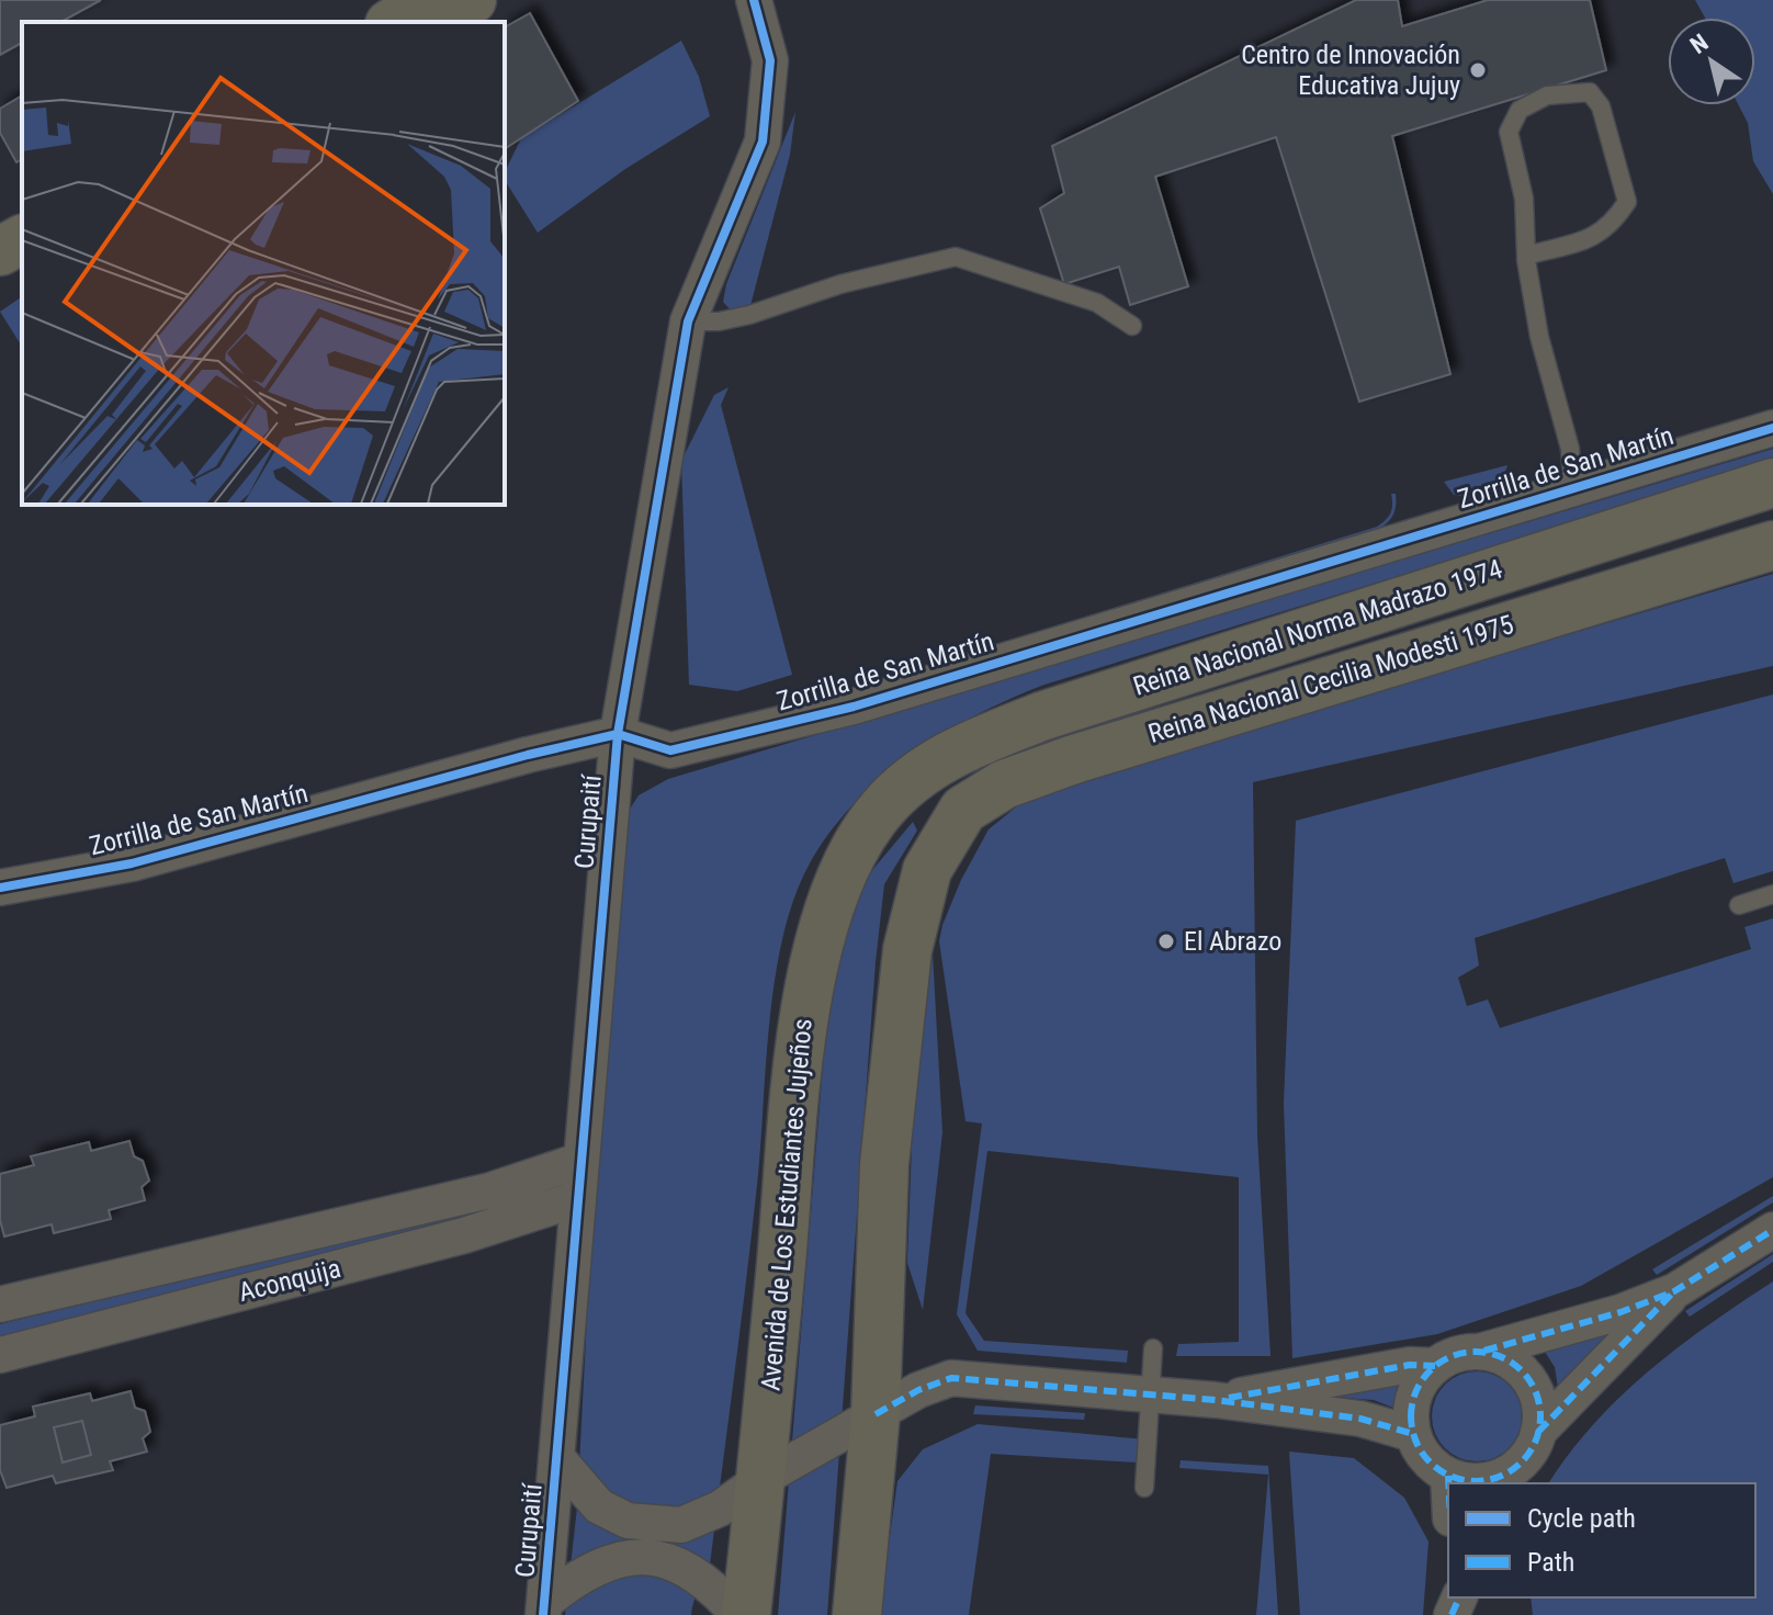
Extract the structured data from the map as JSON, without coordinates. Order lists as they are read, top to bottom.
{
  "streets": {
    "main road": ["Reina Nacional Norma Madrazo 1974", "Reina Nacional Cecilia Modesti 1975", "Avenida de Los Estudiantes Jujeños"],
    "street": ["Zorrilla de San Martín", "Curupaití", "Aconquija"]
  },
  "crossings": [
    ["Zorrilla de San Martín", "Curupaití"],
    ["Reina Nacional Norma Madrazo 1974", "Avenida de Los Estudiantes Jujeños"],
    ["Curupaití", "Aconquija"]
  ],
  "places": ["Centro de Innovación Educativa Jujuy", "El Abrazo"],
  "legend": ["Cycle path", "Path"],
  "north": "top left"
}
